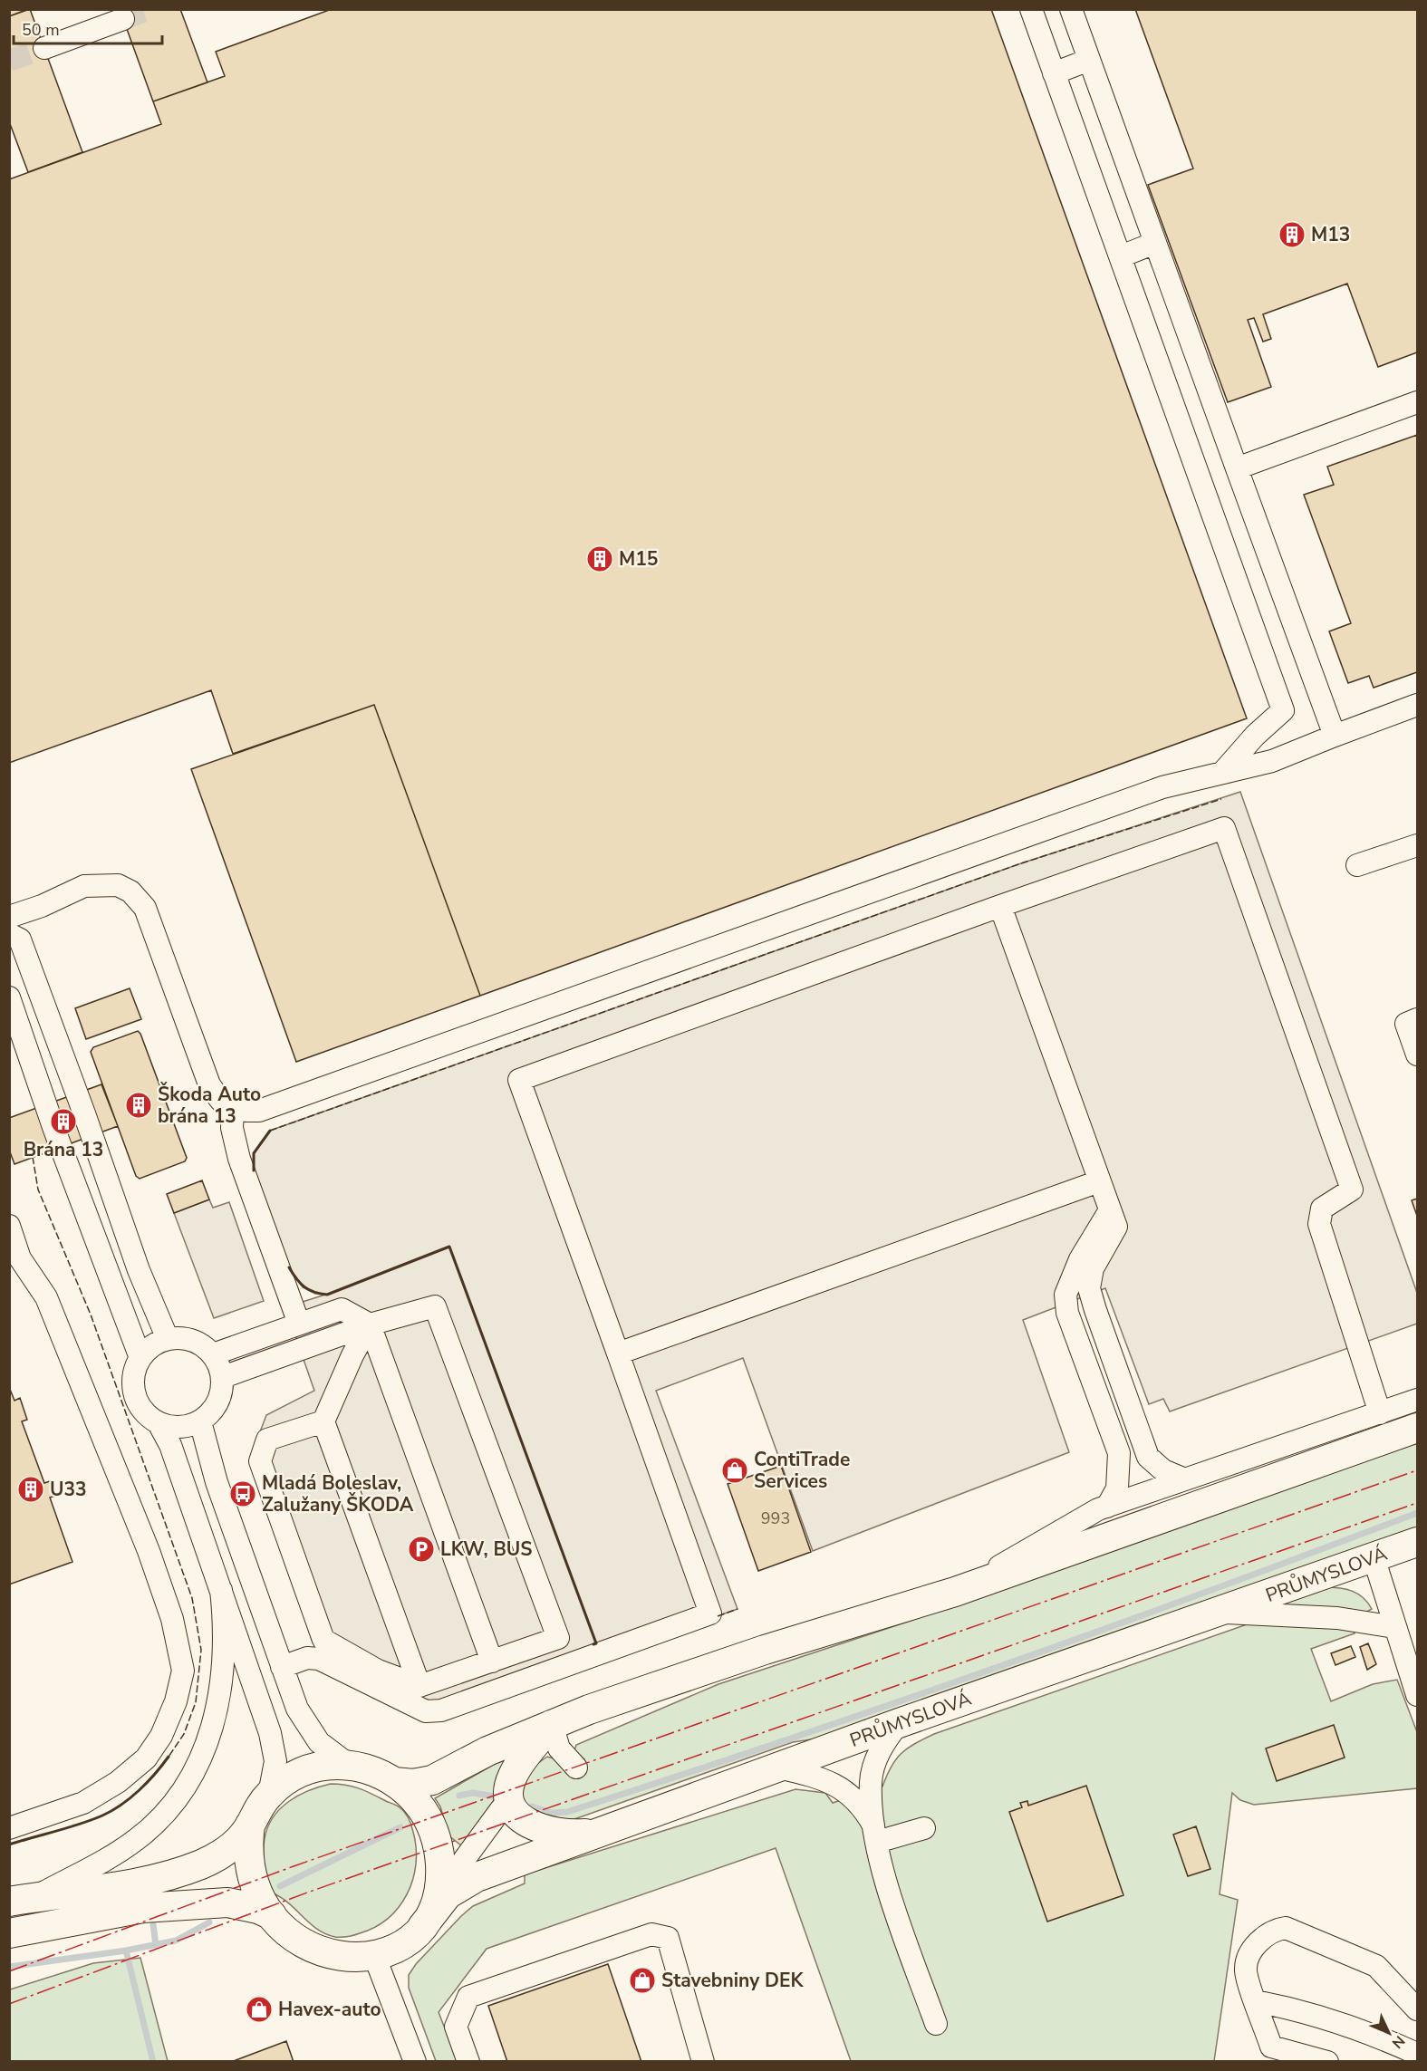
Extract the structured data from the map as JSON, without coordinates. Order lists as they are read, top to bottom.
{
  "streets": {
    "main road": ["PRŮMYSLOVÁ"]
  },
  "places": {
    "building": [
      "M13",
      "M15",
      "Škoda Auto brána 13",
      "Brána 13",
      "U33"
    ],
    "shop": ["ContiTrade Services", "Stavebniny DEK", "Havex-auto"],
    "bus stop": ["Mladá Boleslav, Zalužany ŠKODA"],
    "parking": ["LKW, BUS"]
  },
  "house_numbers": ["993"],
  "scale_bar": "50 m",
  "north": "bottom right"
}
